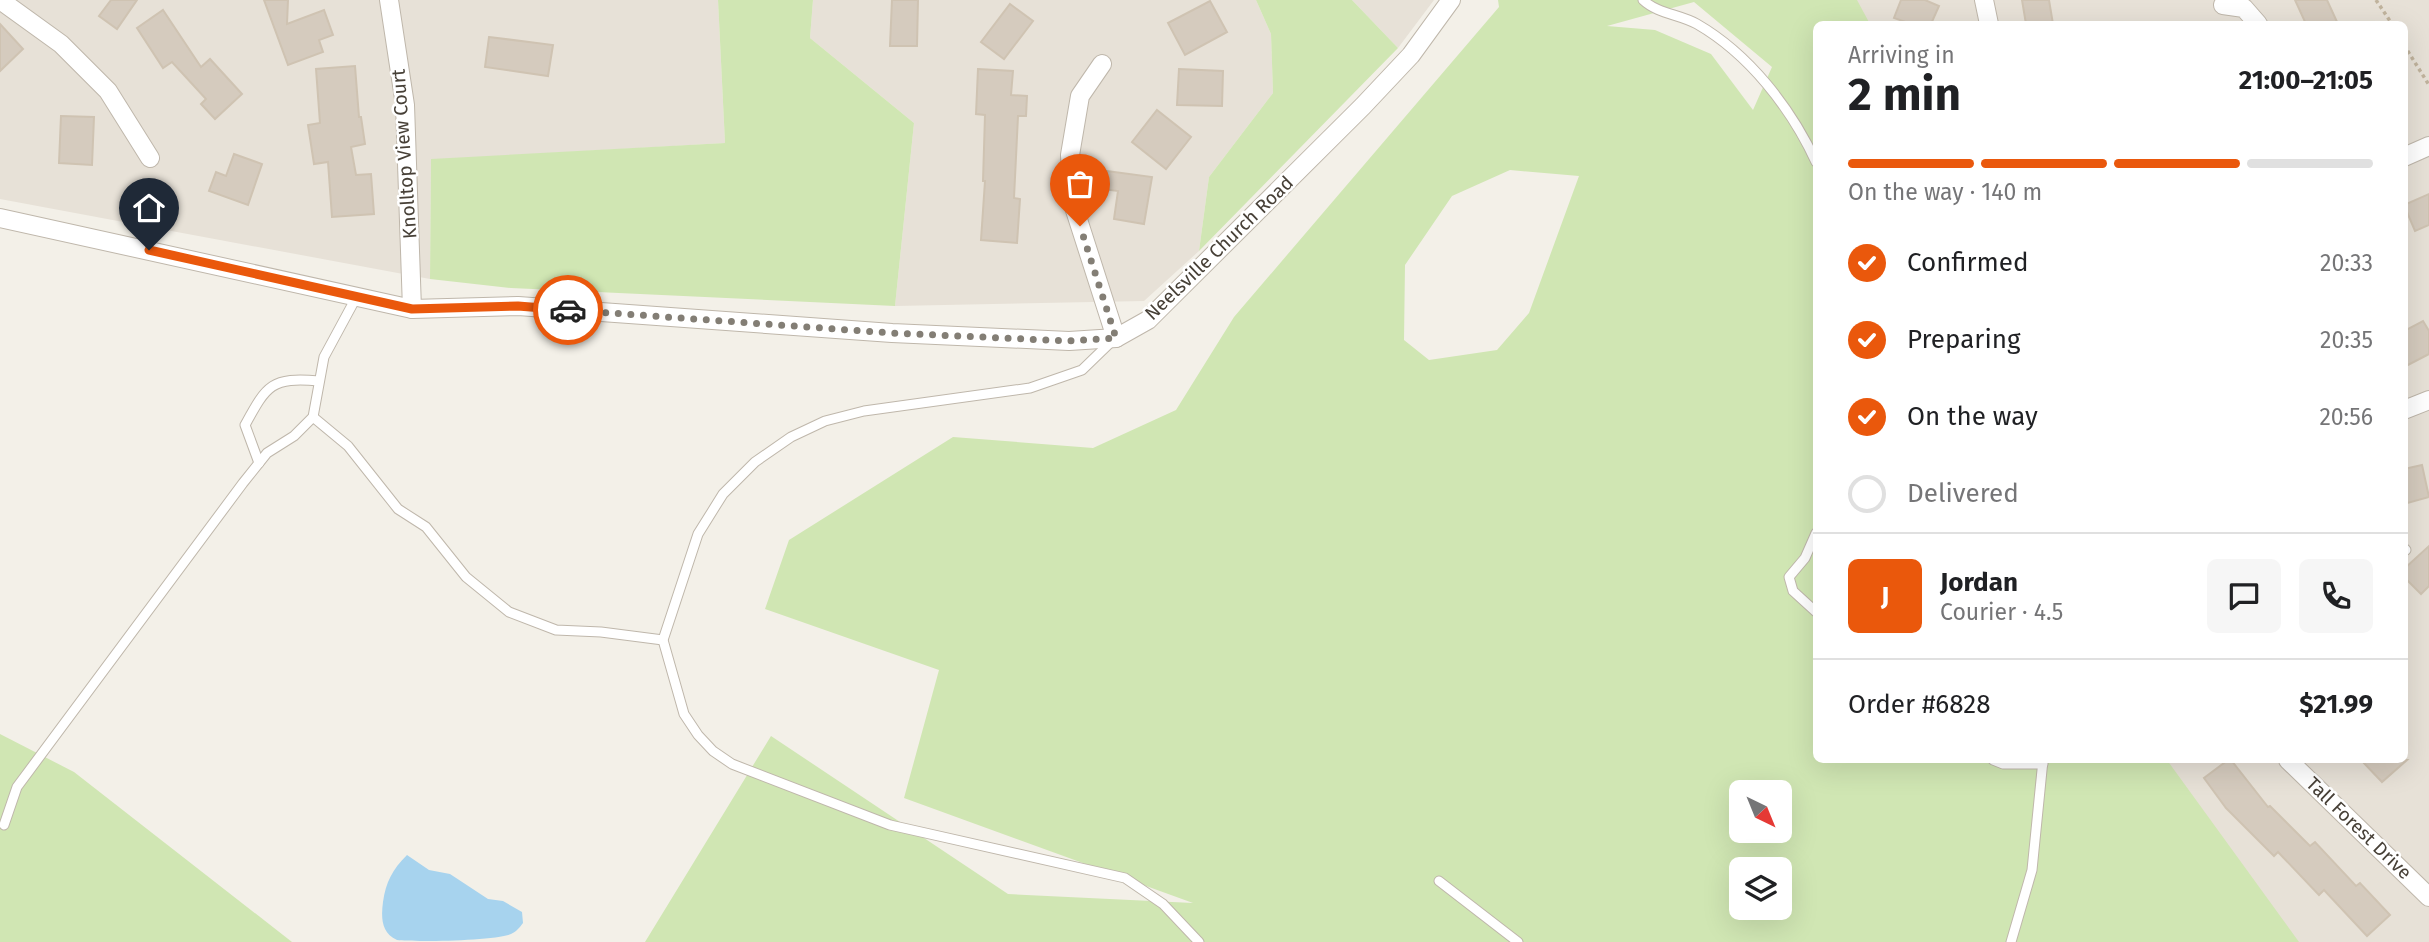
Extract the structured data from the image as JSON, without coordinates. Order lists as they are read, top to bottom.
{
  "streets": {
    "street": ["Knolltop View Court", "Neelsville Church Road", "Tall Forest Drive"]
  },
  "crossings": [
    ["Knolltop View Court", "Neelsville Church Road"]
  ],
  "north": "bottom right",
  "page": {
    "heading": ["2 min", "Arriving in", "21:00–21:05"],
    "panel": [
      "Jordan",
      "Courier · 4.5",
      "Order #6828",
      "$21.99"
    ],
    "bar": "On the way · 140 m",
    "list": [
      ["Confirmed", "20:33"],
      ["Preparing", "20:35"],
      ["On the way", "20:56"],
      "Delivered"
    ],
    "round": "J"
  }
}
